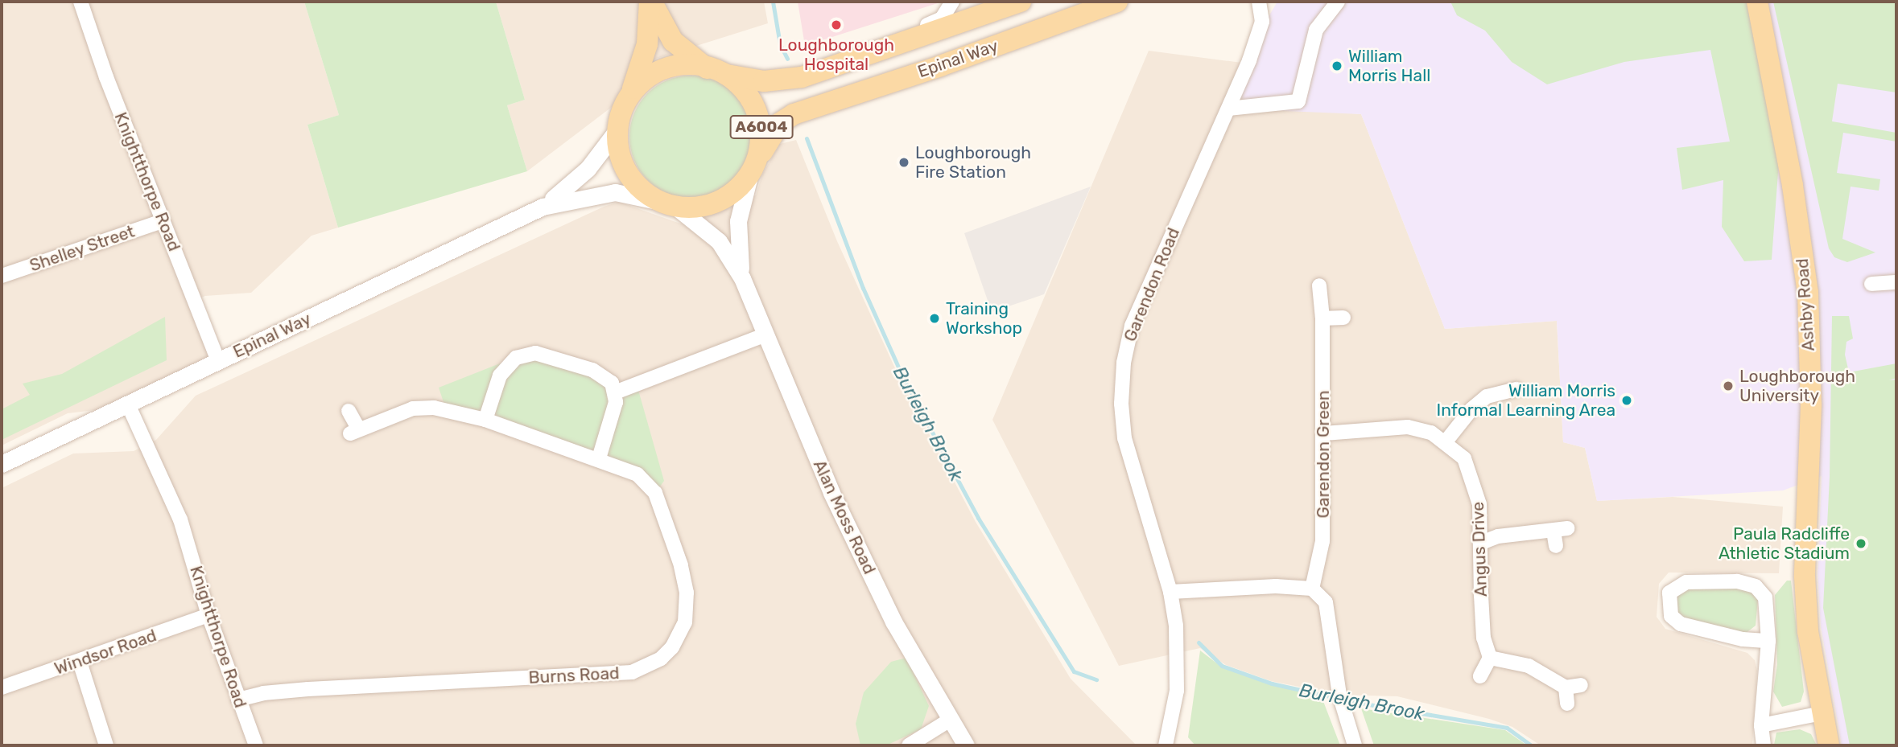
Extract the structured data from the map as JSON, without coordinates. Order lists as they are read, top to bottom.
{
  "streets": {
    "main road": ["Epinal Way", "A6004", "Ashby Road"],
    "street": [
      "Knightthorpe Road",
      "Shelley Street",
      "Garendon Road",
      "Garendon Green",
      "Alan Moss Road",
      "Angus Drive",
      "Windsor Road",
      "Burns Road"
    ]
  },
  "crossings": [
    ["Epinal Way", "A6004"],
    ["Epinal Way", "Knightthorpe Road"],
    ["Epinal Way", "Alan Moss Road"],
    ["A6004", "Alan Moss Road"],
    ["Knightthorpe Road", "Shelley Street"],
    ["Knightthorpe Road", "Windsor Road"],
    ["Knightthorpe Road", "Burns Road"],
    ["Garendon Green", "Angus Drive"]
  ],
  "water": ["Burleigh Brook"],
  "places": [
    "Loughborough Hospital",
    "William Morris Hall",
    "Loughborough Fire Station",
    "Training Workshop",
    "Loughborough University",
    "William Morris Informal Learning Area",
    "Paula Radcliffe Athletic Stadium"
  ]
}
